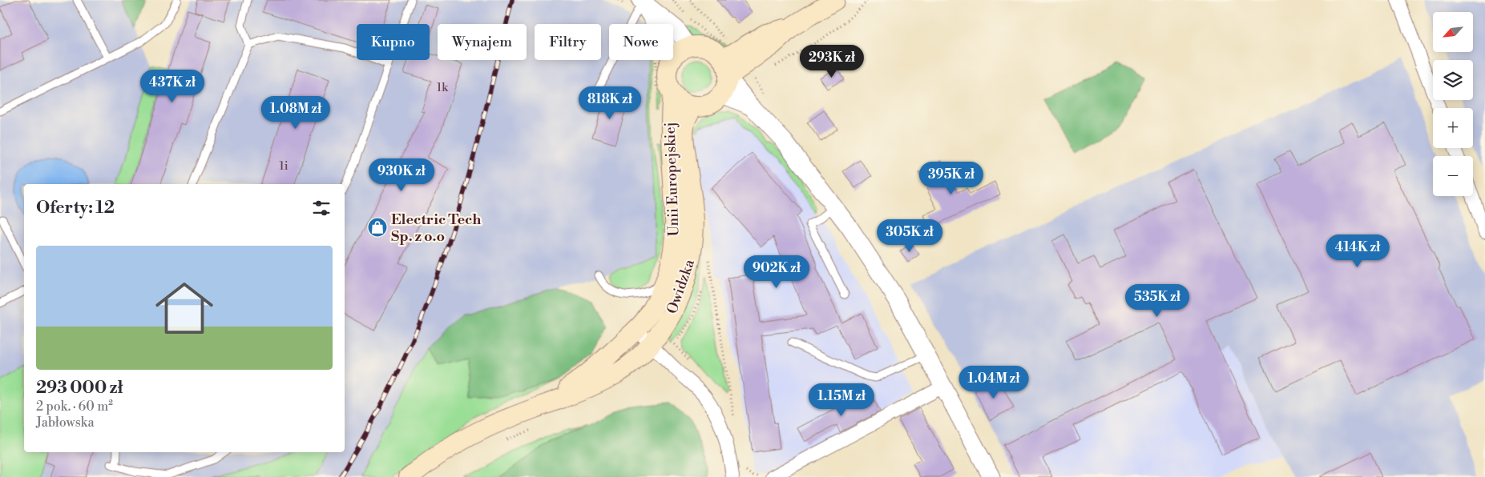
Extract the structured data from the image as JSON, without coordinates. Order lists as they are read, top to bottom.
{
  "streets": {
    "main road": ["Unii Europejskiej", "Owidzka"]
  },
  "crossings": [
    ["Unii Europejskiej", "Owidzka"]
  ],
  "places": {
    "shop": ["Electric Tech Sp. z o.o"]
  },
  "house_numbers": ["1k", "1i"],
  "north": "bottom left",
  "page": {
    "map_buttons": ["+", "−"],
    "chip": [
      "Kupno",
      "Wynajem",
      "Filtry",
      "Nowe"
    ],
    "price": [
      "293K zł",
      "437K zł",
      "818K zł",
      "1.08M zł",
      "930K zł",
      "395K zł",
      "305K zł",
      "414K zł",
      "902K zł",
      "535K zł",
      "1.04M zł",
      "1.15M zł"
    ],
    "heading": "Oferty: 12",
    "list": [
      {
        "name": "293 000 zł",
        "note": "2 pok. · 60 m² · Jabłowska"
      }
    ]
  }
}
